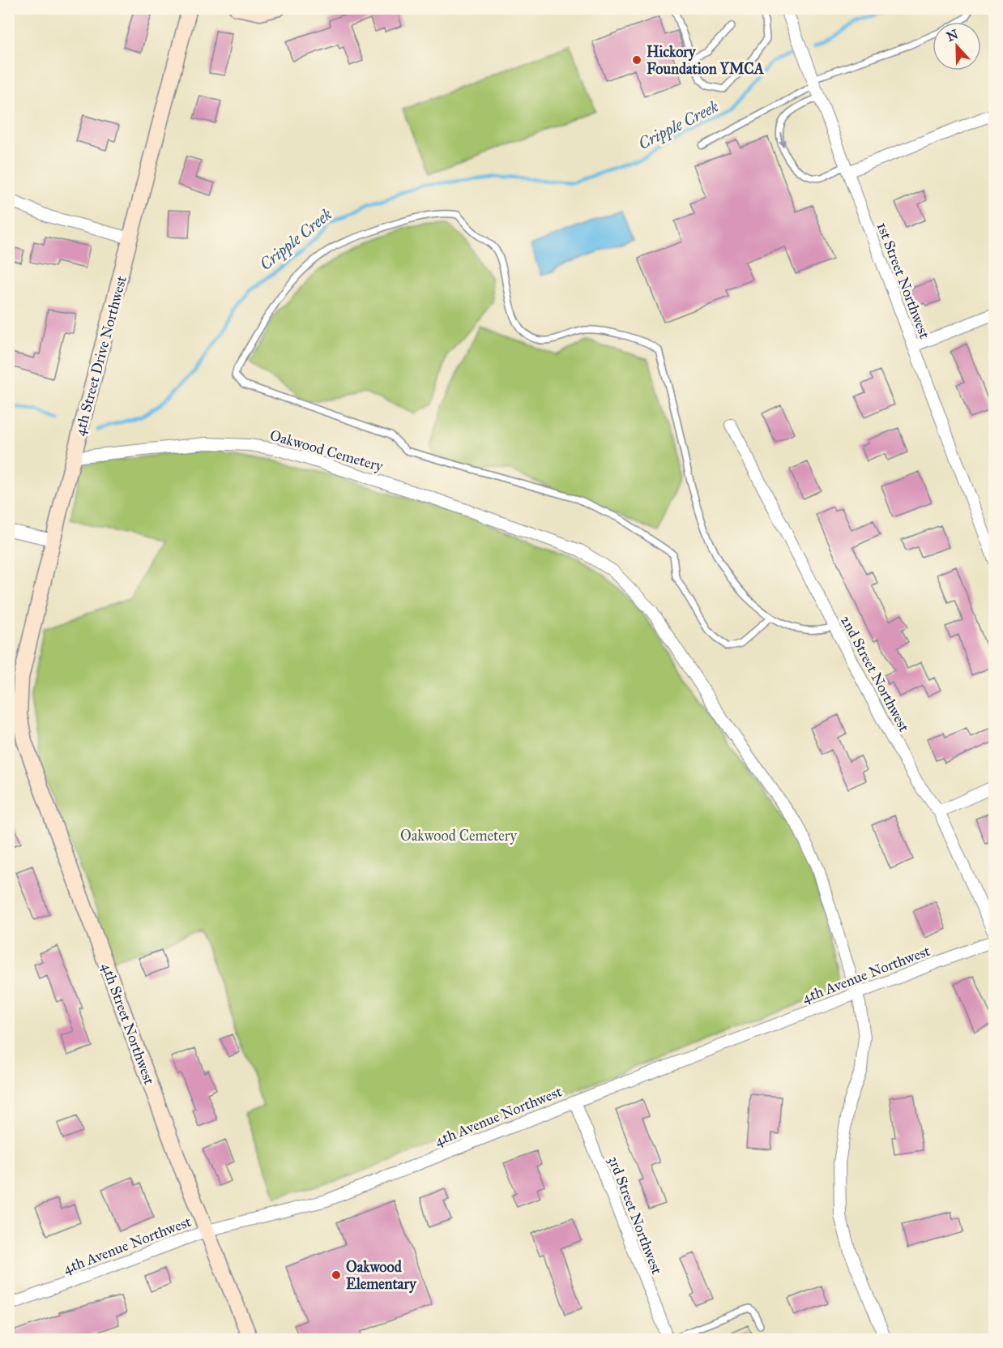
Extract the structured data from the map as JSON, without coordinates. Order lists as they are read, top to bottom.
{
  "streets": {
    "main road": ["4th Street Drive Northwest", "4th Street Northwest"],
    "street": [
      "1st Street Northwest",
      "Oakwood Cemetery",
      "2nd Street Northwest",
      "4th Avenue Northwest",
      "3rd Street Northwest"
    ]
  },
  "crossings": [
    ["4th Street Drive Northwest", "Oakwood Cemetery"],
    ["4th Street Drive Northwest", "4th Street Northwest"],
    ["Oakwood Cemetery", "4th Avenue Northwest"],
    ["4th Avenue Northwest", "4th Street Northwest"],
    ["4th Avenue Northwest", "3rd Street Northwest"]
  ],
  "water": ["Cripple Creek"],
  "parks": ["Oakwood Cemetery"],
  "places": ["Hickory Foundation YMCA", "Oakwood Elementary"],
  "north": "top"
}
